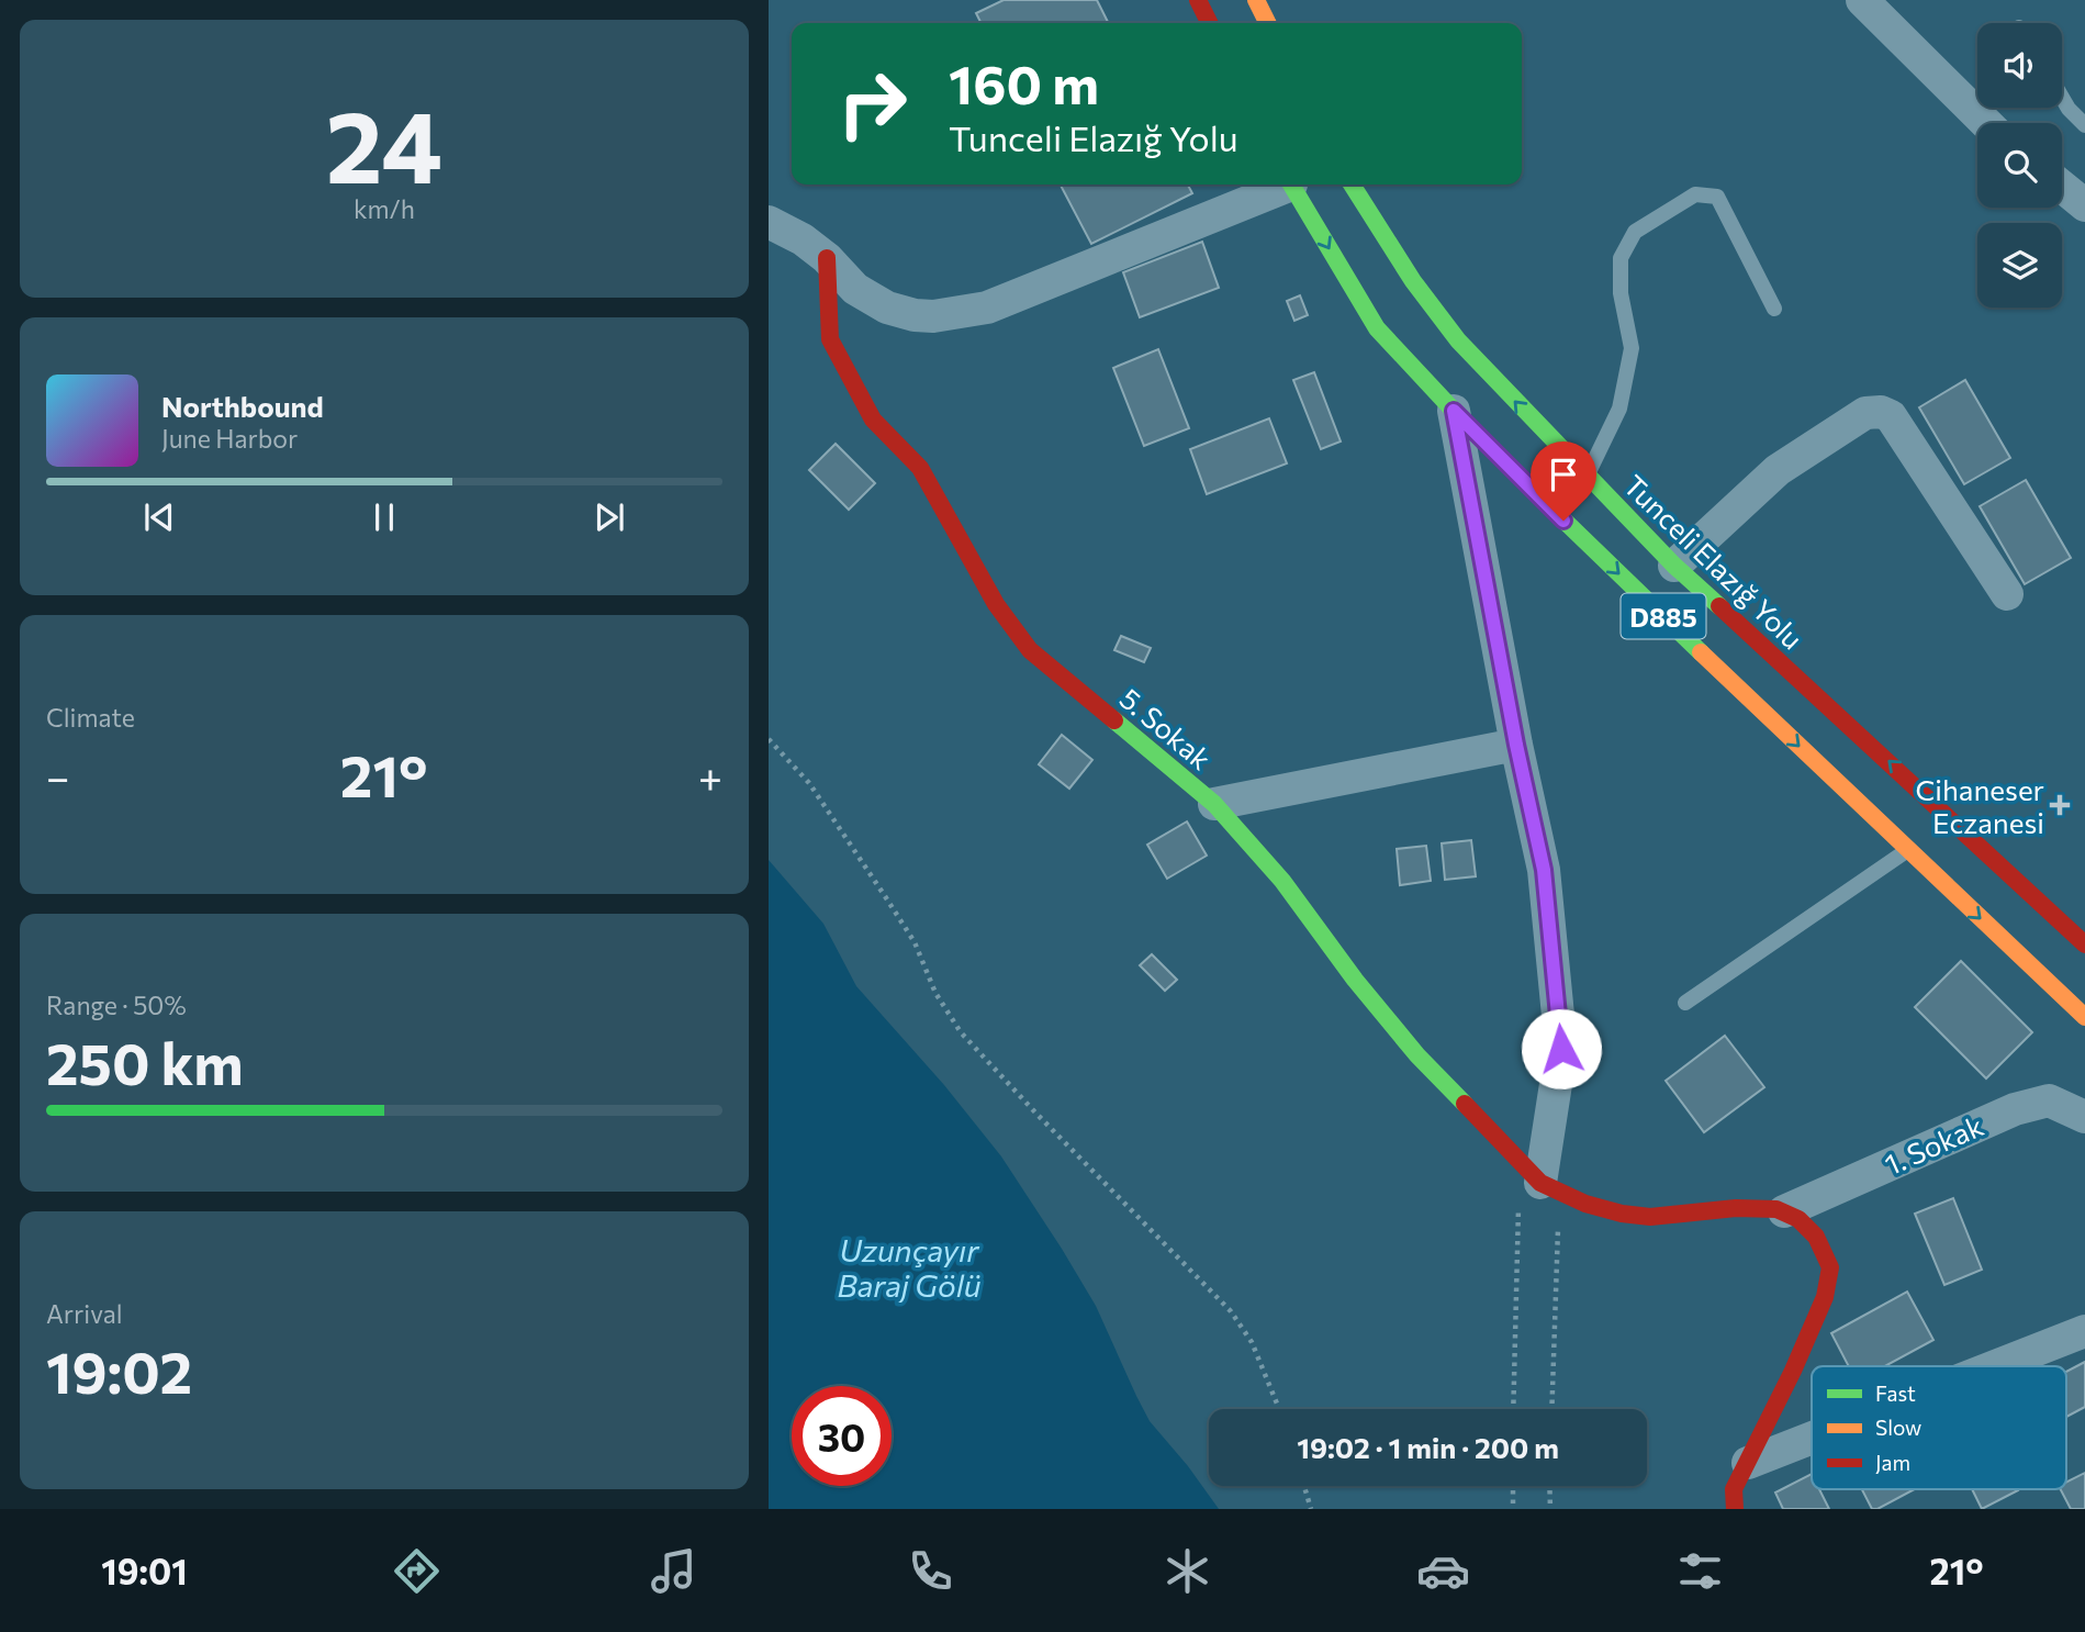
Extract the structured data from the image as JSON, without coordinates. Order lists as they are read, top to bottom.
{
  "streets": {
    "main road": ["Tunceli Elazığ Yolu", "D885", "5. Sokak"],
    "street": ["1. Sokak"]
  },
  "water": ["Uzunçayır Baraj Gölü"],
  "places": {
    "health": ["Cihaneser Eczanesi"]
  },
  "legend": ["Fast", "Slow", "Jam"],
  "page": {
    "tile": [
      ["24", "km/h"],
      "Climate",
      ["Range · 50%", "250 km"],
      ["Arrival", "19:02"]
    ],
    "turn": ["160 m", "Tunceli Elazığ Yolu"],
    "song": ["Northbound", "June Harbor"],
    "heat": ["−", "21°", "+"],
    "limit": "30",
    "trip": "19:02 · 1 min · 200 m",
    "tabs": ["19:01", "21°"]
  }
}
